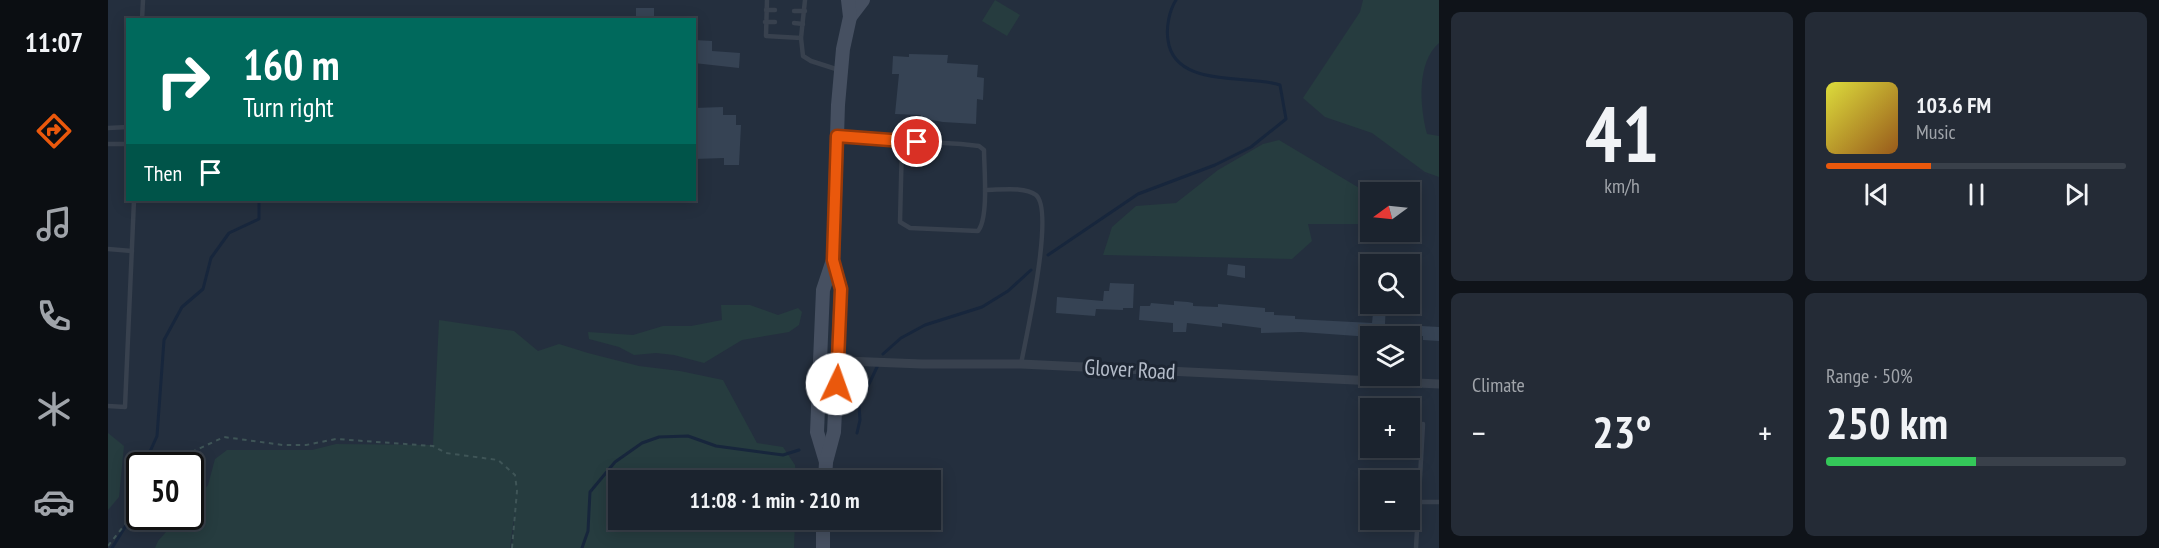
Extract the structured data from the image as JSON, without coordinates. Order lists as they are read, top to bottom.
{
  "streets": {
    "street": ["Glover Road"]
  },
  "north": "left",
  "page": {
    "tabs": "11:07",
    "tile": [
      ["41", "km/h"],
      "Climate",
      ["Range · 50%", "250 km"]
    ],
    "turn": ["160 m", "Turn right"],
    "song": ["103.6 FM", "Music"],
    "then": "Then",
    "map_buttons": ["+", "−"],
    "heat": ["−", "23°", "+"],
    "limit": "50",
    "trip": "11:08 · 1 min · 210 m"
  }
}
